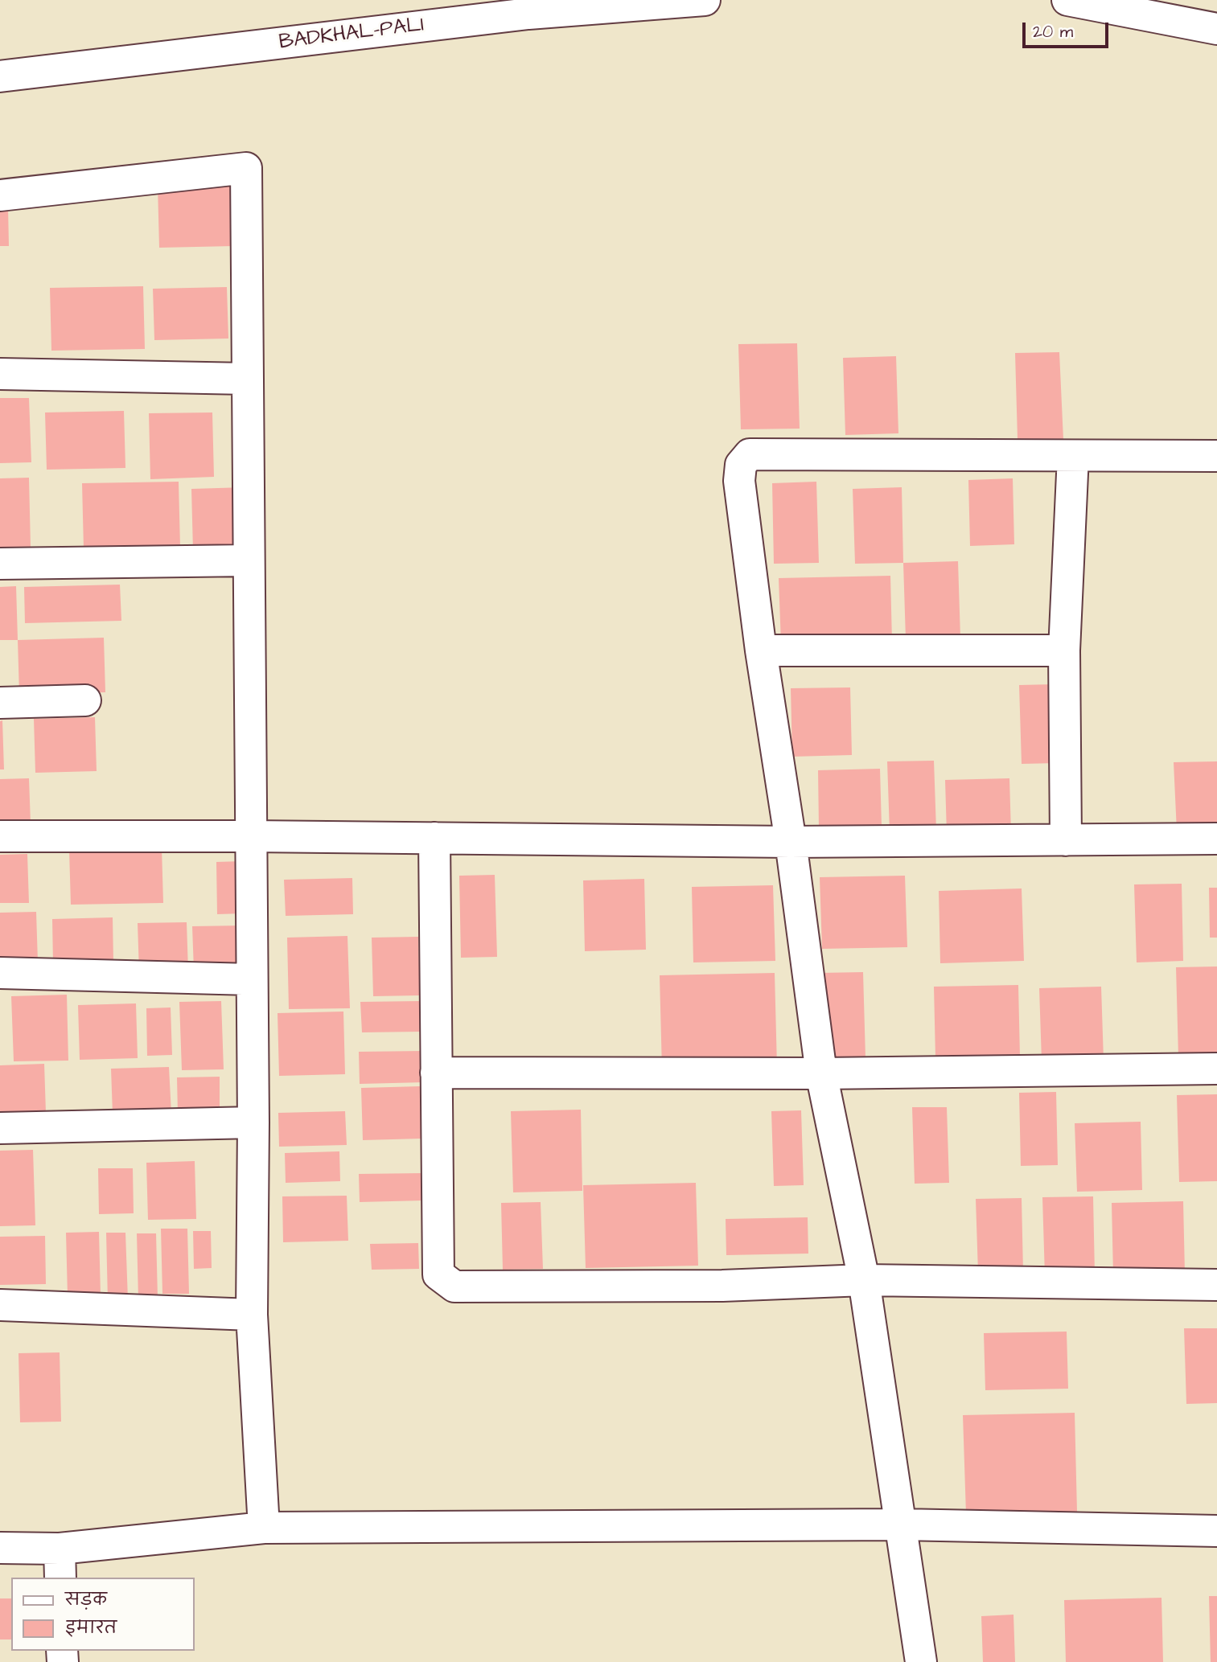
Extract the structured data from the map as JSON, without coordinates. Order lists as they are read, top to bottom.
{
  "streets": {
    "street": ["BADKHAL-PALI"]
  },
  "legend": ["सड़क", "इमारत"],
  "scale_bar": "20 m"
}
